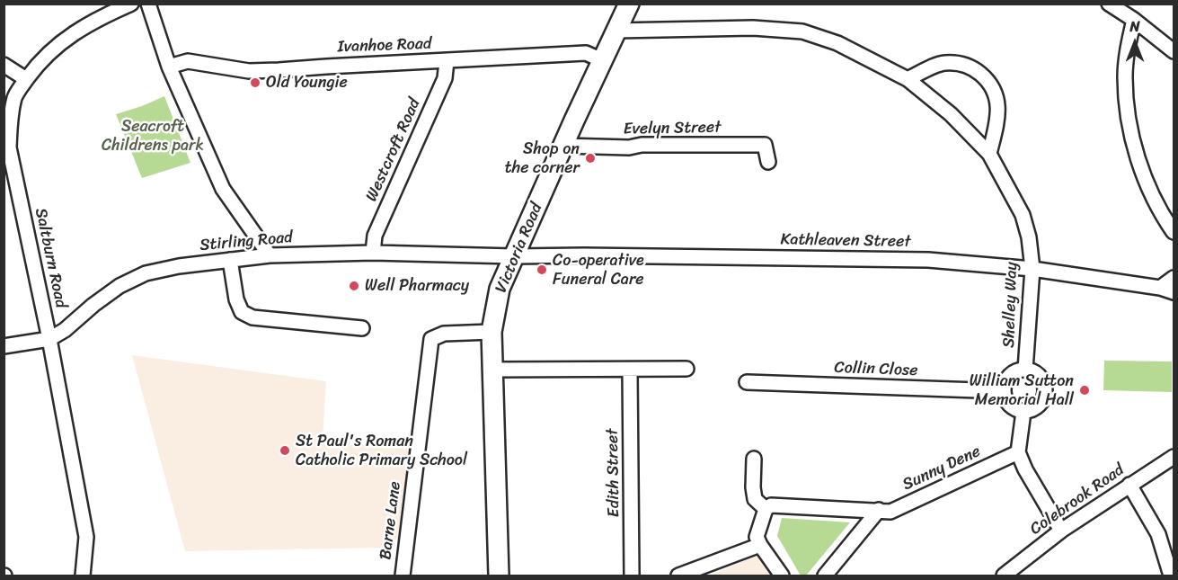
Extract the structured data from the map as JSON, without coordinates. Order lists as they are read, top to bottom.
{
  "streets": {
    "street": [
      "Ivanhoe Road",
      "Evelyn Street",
      "Westcroft Road",
      "Kathleaven Street",
      "Stirling Road",
      "Victoria Road",
      "Saltburn Road",
      "Shelley Way",
      "Collin Close",
      "Sunny Dene",
      "Edith Street",
      "Colebrook Road",
      "Barne Lane"
    ]
  },
  "crossings": [
    ["Ivanhoe Road", "Westcroft Road"],
    ["Ivanhoe Road", "Victoria Road"],
    ["Evelyn Street", "Victoria Road"],
    ["Westcroft Road", "Stirling Road"],
    ["Kathleaven Street", "Stirling Road"],
    ["Kathleaven Street", "Victoria Road"],
    ["Kathleaven Street", "Shelley Way"],
    ["Stirling Road", "Victoria Road"],
    ["Stirling Road", "Saltburn Road"],
    ["Victoria Road", "Shelley Way"],
    ["Victoria Road", "Barne Lane"],
    ["Shelley Way", "Collin Close"]
  ],
  "parks": ["Seacroft Childrens park"],
  "places": [
    "Old Youngie",
    "Shop on the corner",
    "Co-operative Funeral Care",
    "Well Pharmacy",
    "William Sutton Memorial Hall",
    "St Paul's Roman Catholic Primary School"
  ],
  "north": "top"
}
